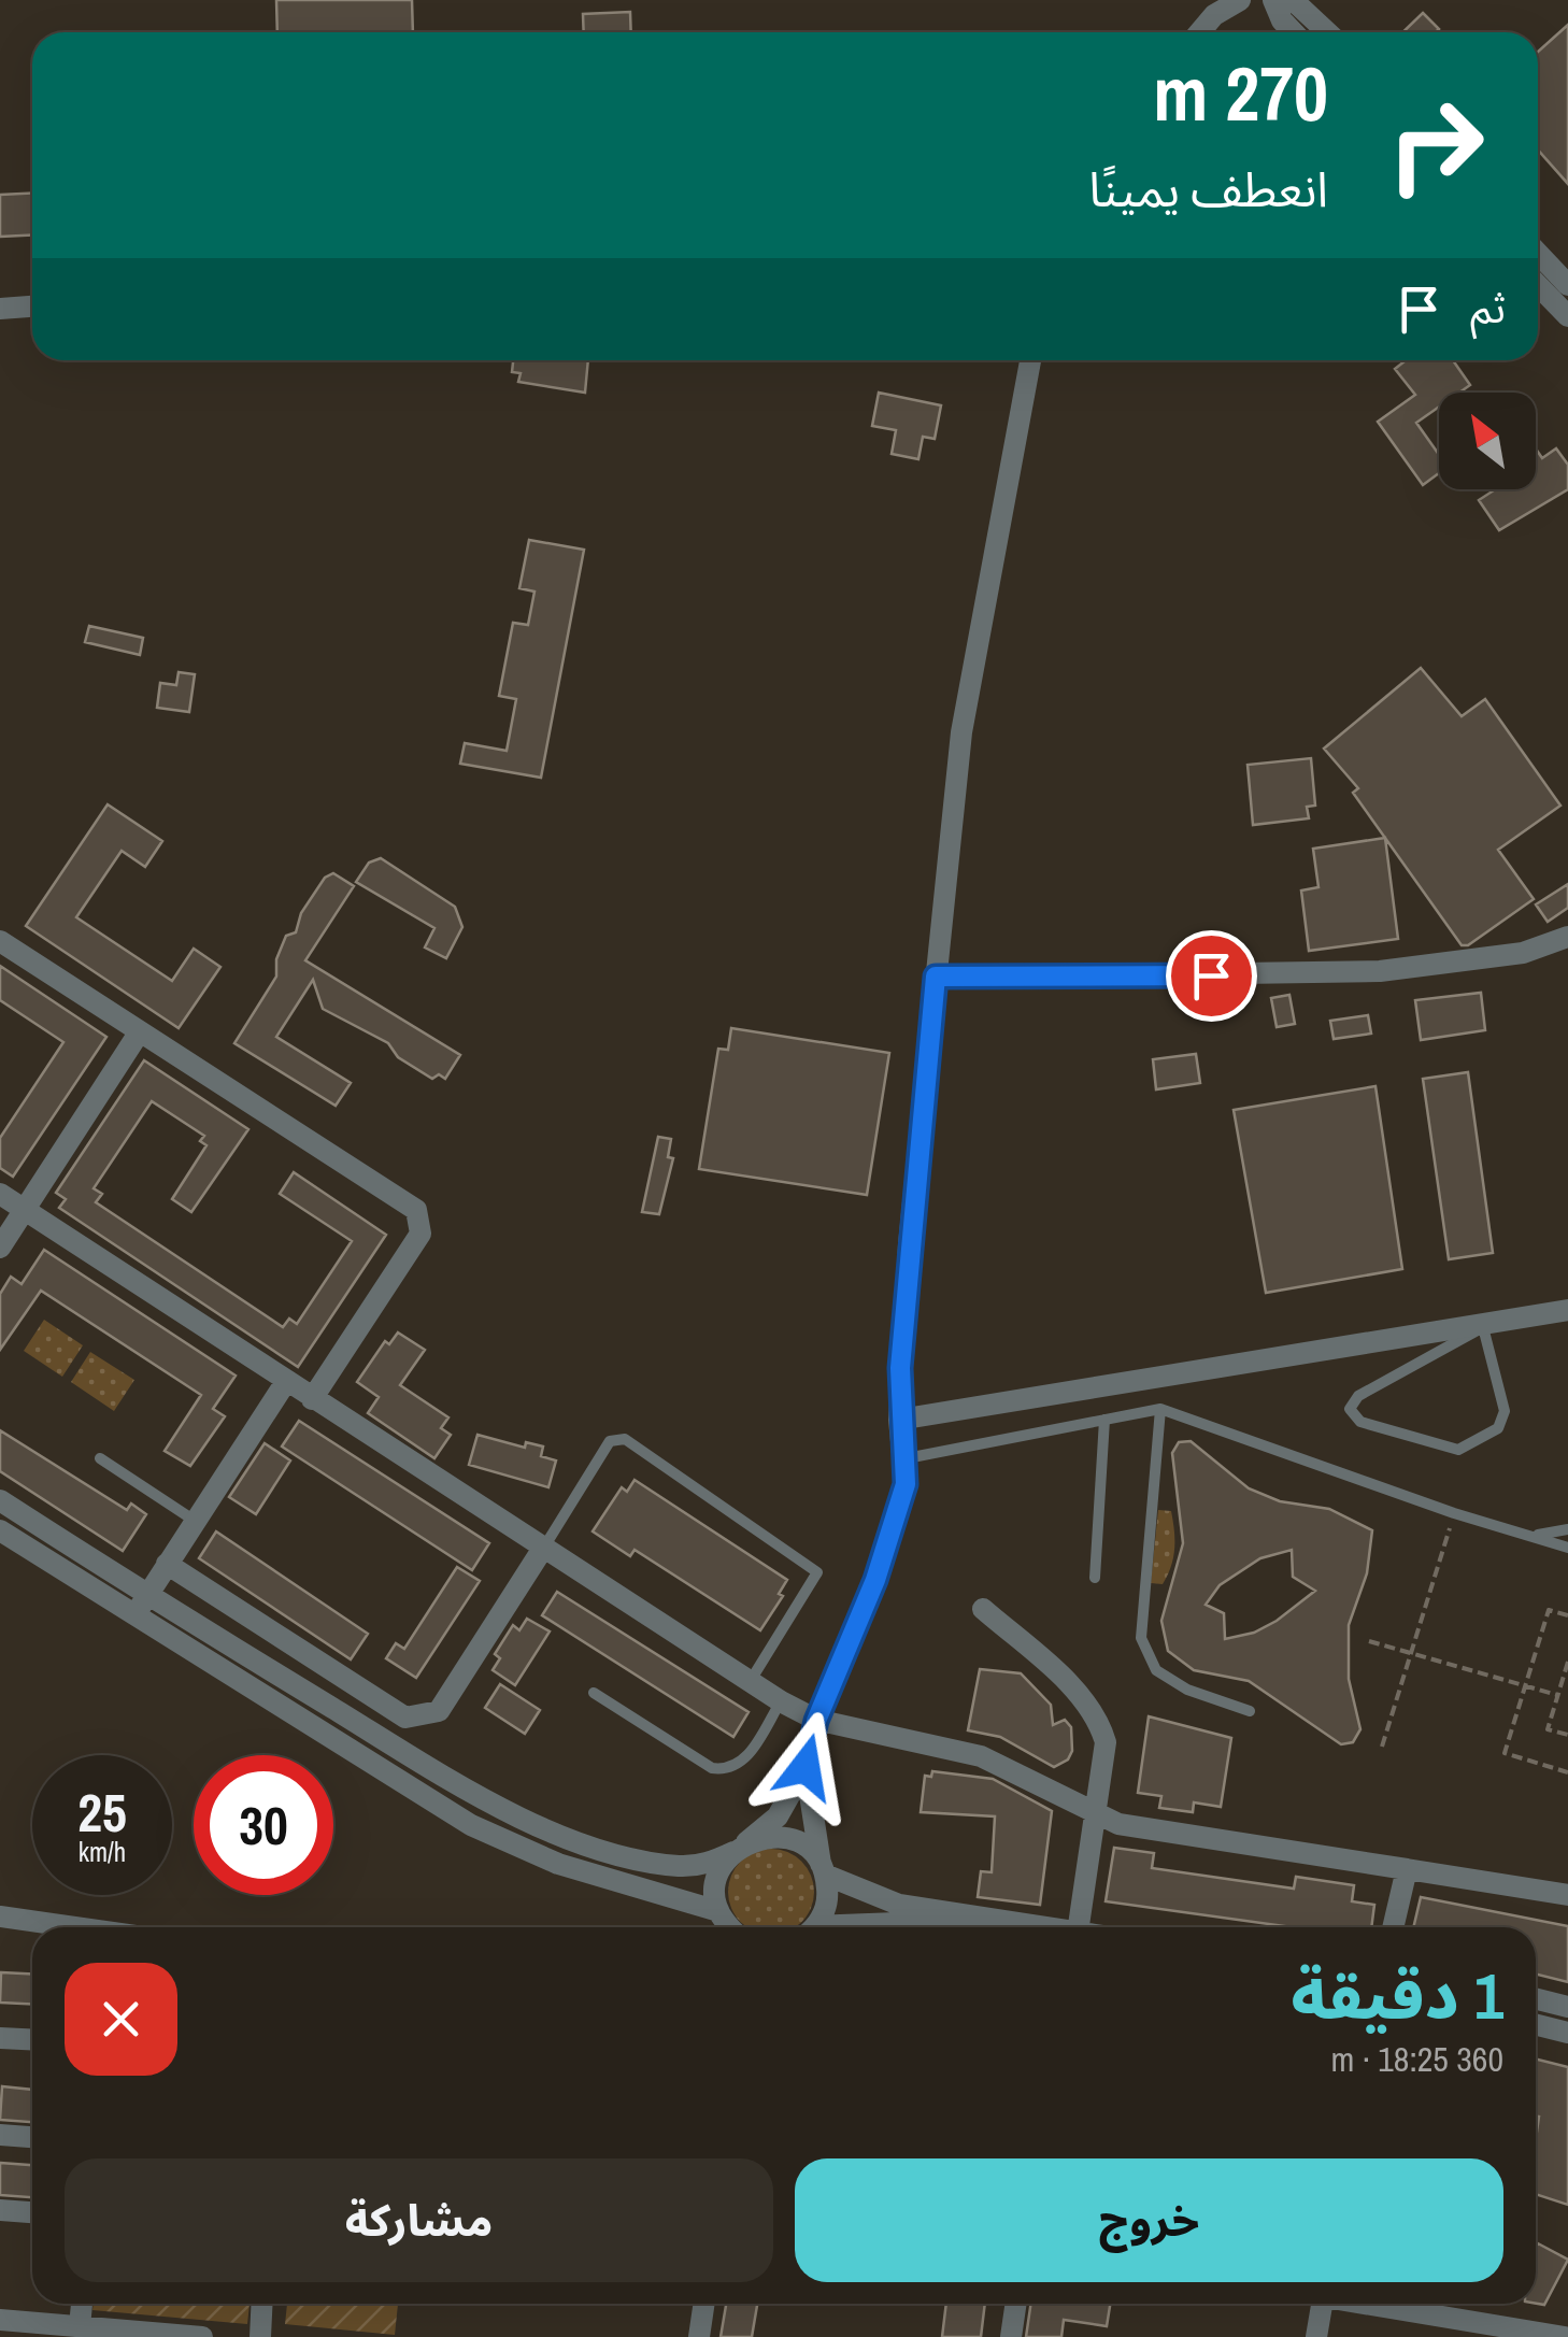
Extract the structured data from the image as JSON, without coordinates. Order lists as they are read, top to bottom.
{
  "north": "top left",
  "page": {
    "turn": ["270 m", "انعطف يمينًا"],
    "then": "ثم",
    "speed": "25 km/h",
    "limit": "30",
    "heading": ["1 دقيقة", "360 m · 18:25"],
    "buttons": ["خروج", "مشاركة"]
  }
}
